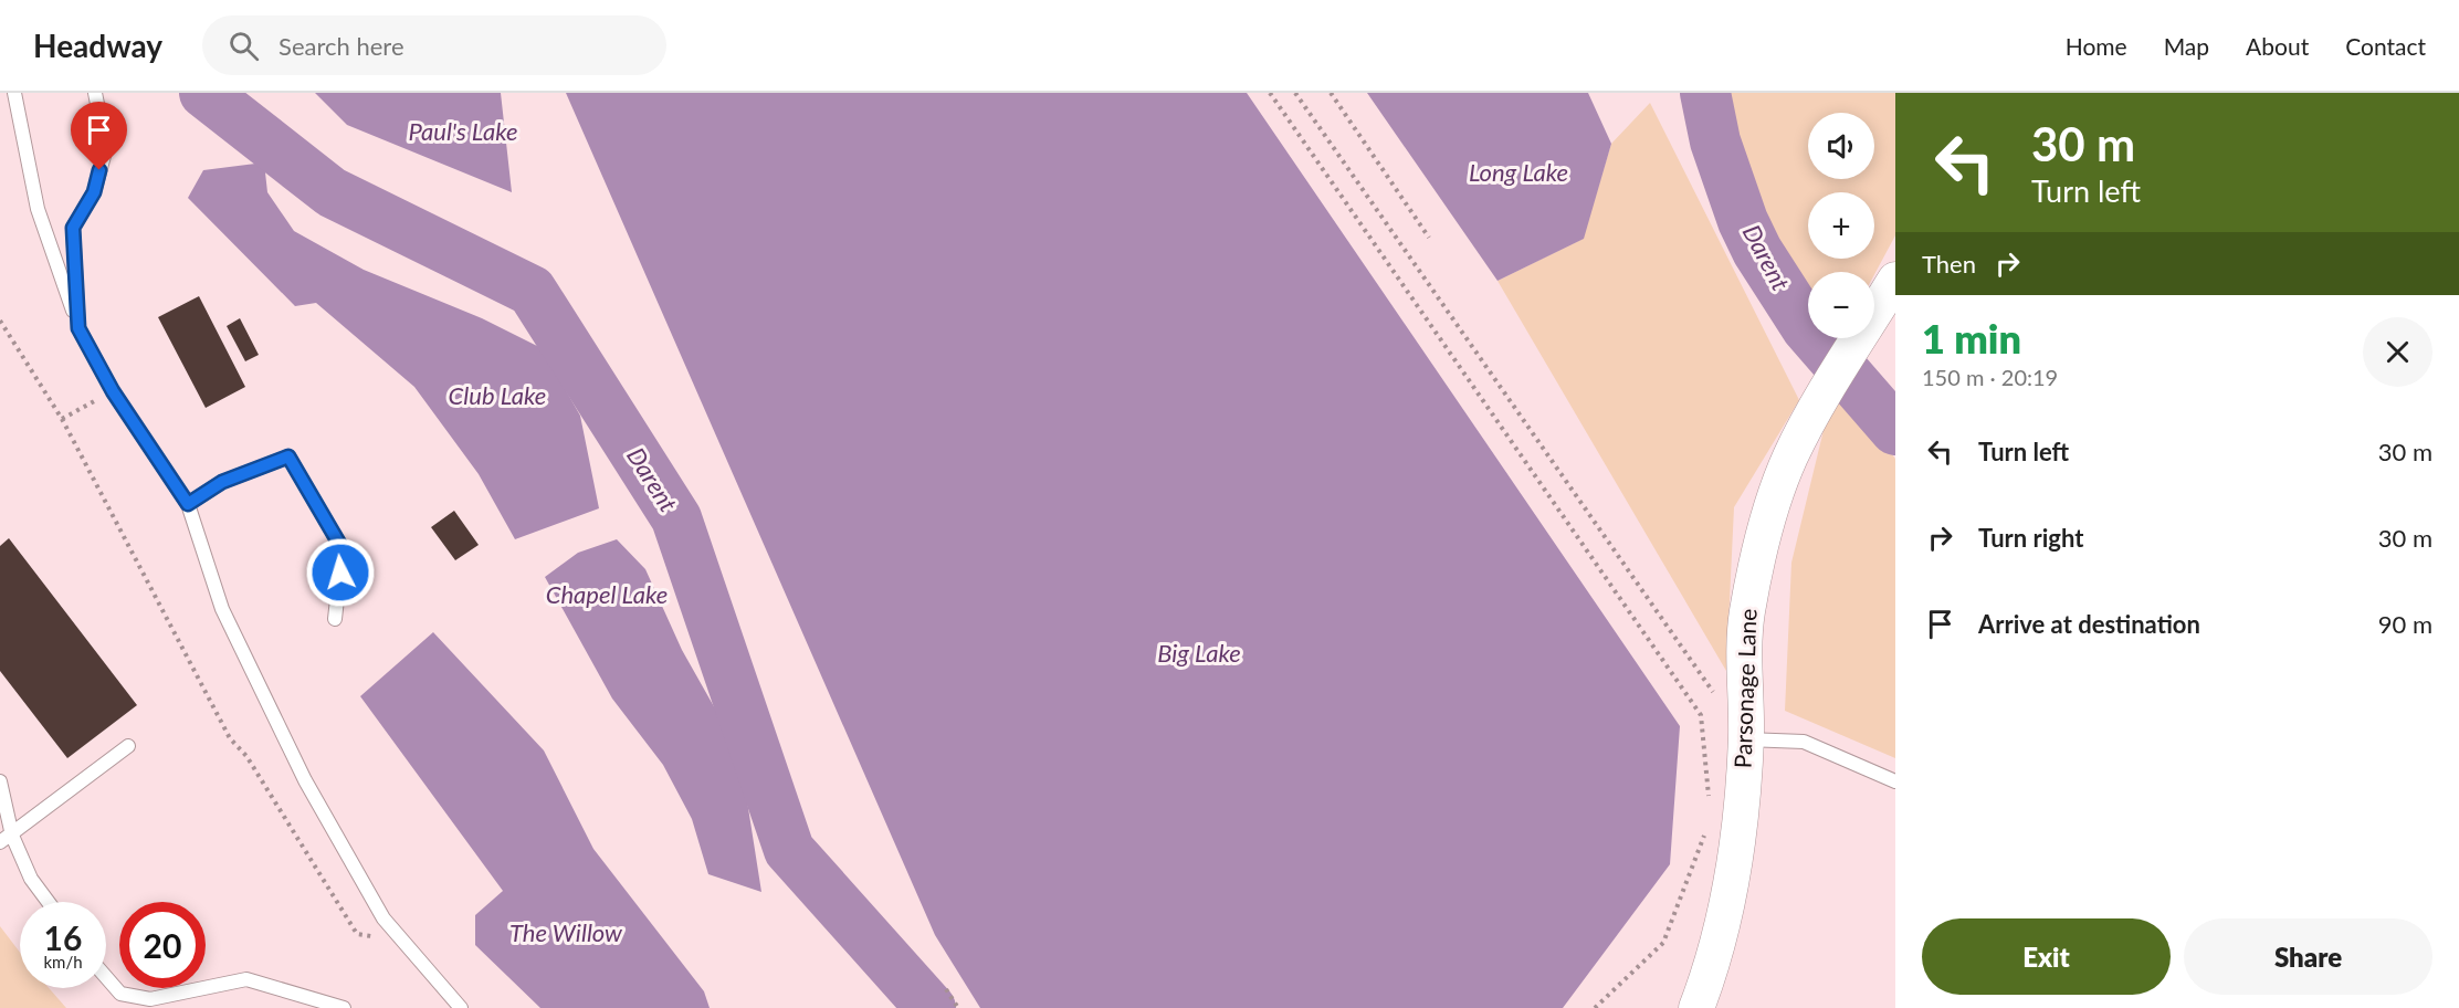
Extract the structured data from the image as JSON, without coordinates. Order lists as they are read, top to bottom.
{
  "streets": {
    "street": ["Parsonage Lane"]
  },
  "water": [
    "Paul's Lake",
    "Long Lake",
    "Darent",
    "Club Lake",
    "Chapel Lake",
    "Big Lake",
    "The Willow"
  ],
  "page": {
    "header": "Headway",
    "search": "Search here",
    "nav": [
      "Home",
      "Map",
      "About",
      "Contact"
    ],
    "turn": ["30 m", "Turn left"],
    "map_buttons": ["+", "−"],
    "then": "Then",
    "heading": ["1 min", "150 m · 20:19"],
    "list": [
      {
        "name": "Turn left",
        "value": "30 m"
      },
      {
        "name": "Turn right",
        "value": "30 m"
      },
      {
        "name": "Arrive at destination",
        "value": "90 m"
      }
    ],
    "speed": "16 km/h",
    "limit": "20",
    "buttons": ["Exit", "Share"]
  }
}
